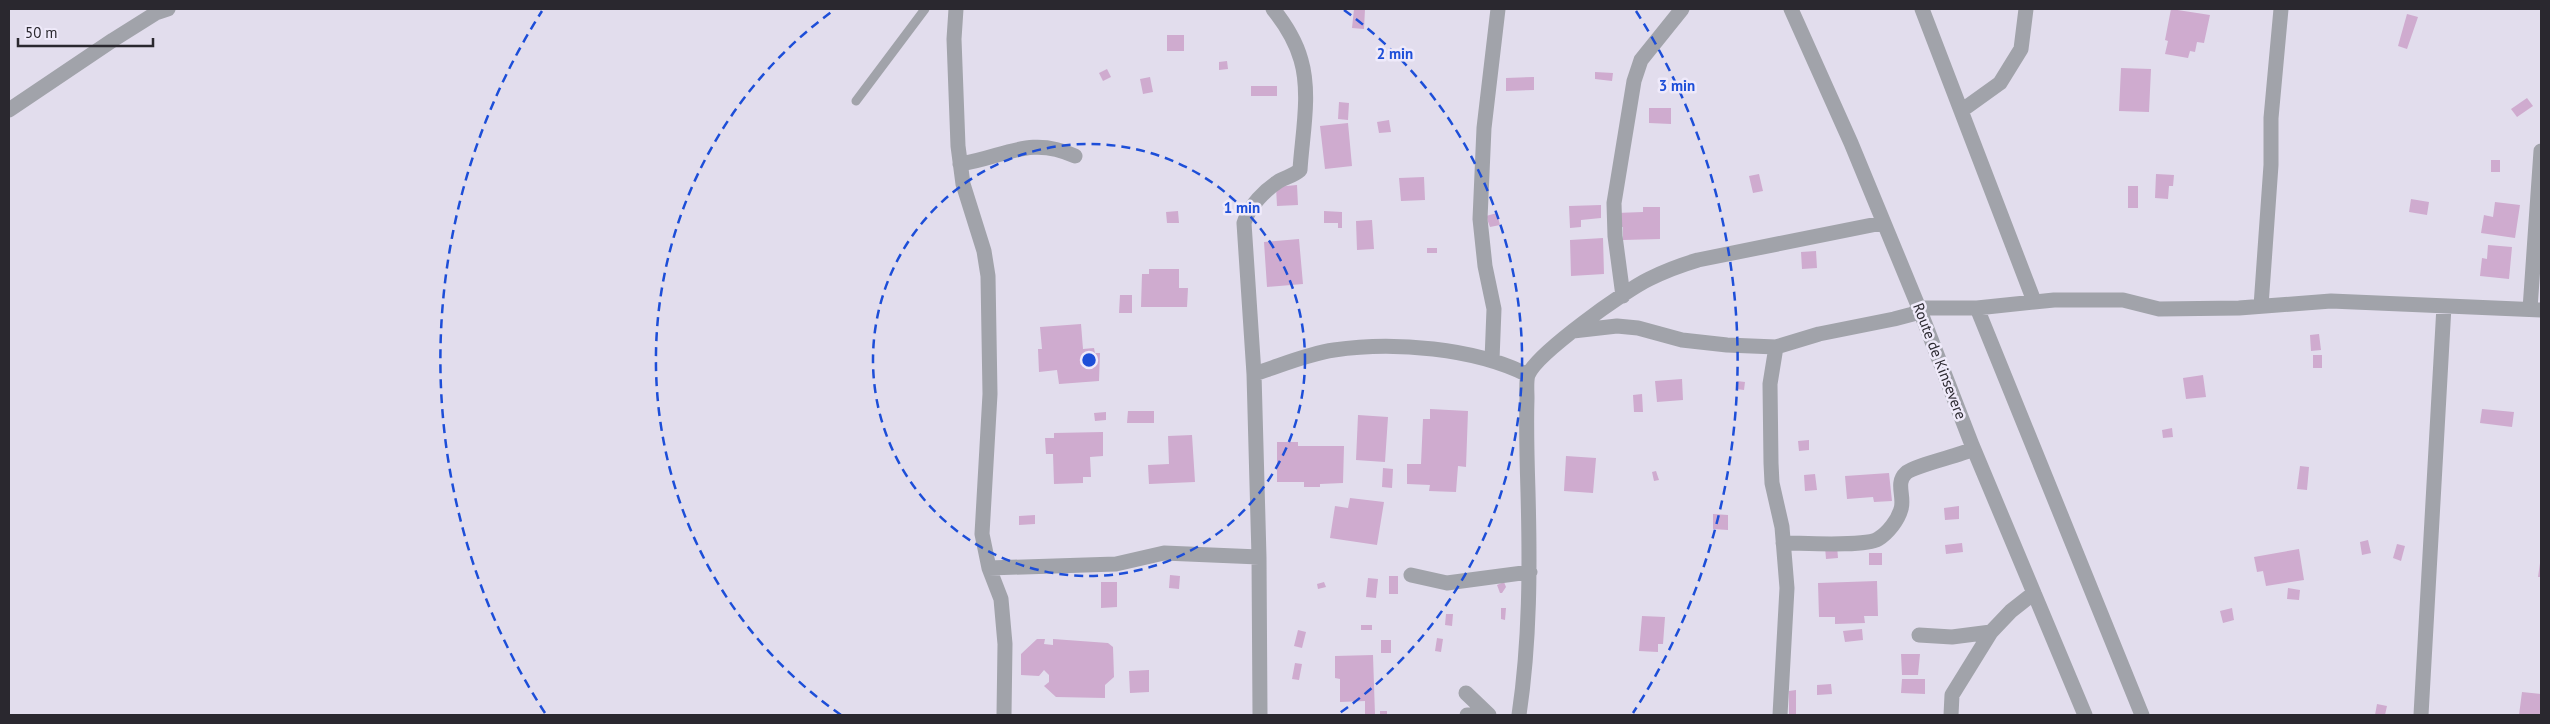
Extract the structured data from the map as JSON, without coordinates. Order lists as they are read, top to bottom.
{
  "streets": {
    "street": ["Route de Kinsevere"]
  },
  "scale_bar": "50 m",
  "rings": ["2 min", "3 min", "1 min"]
}
